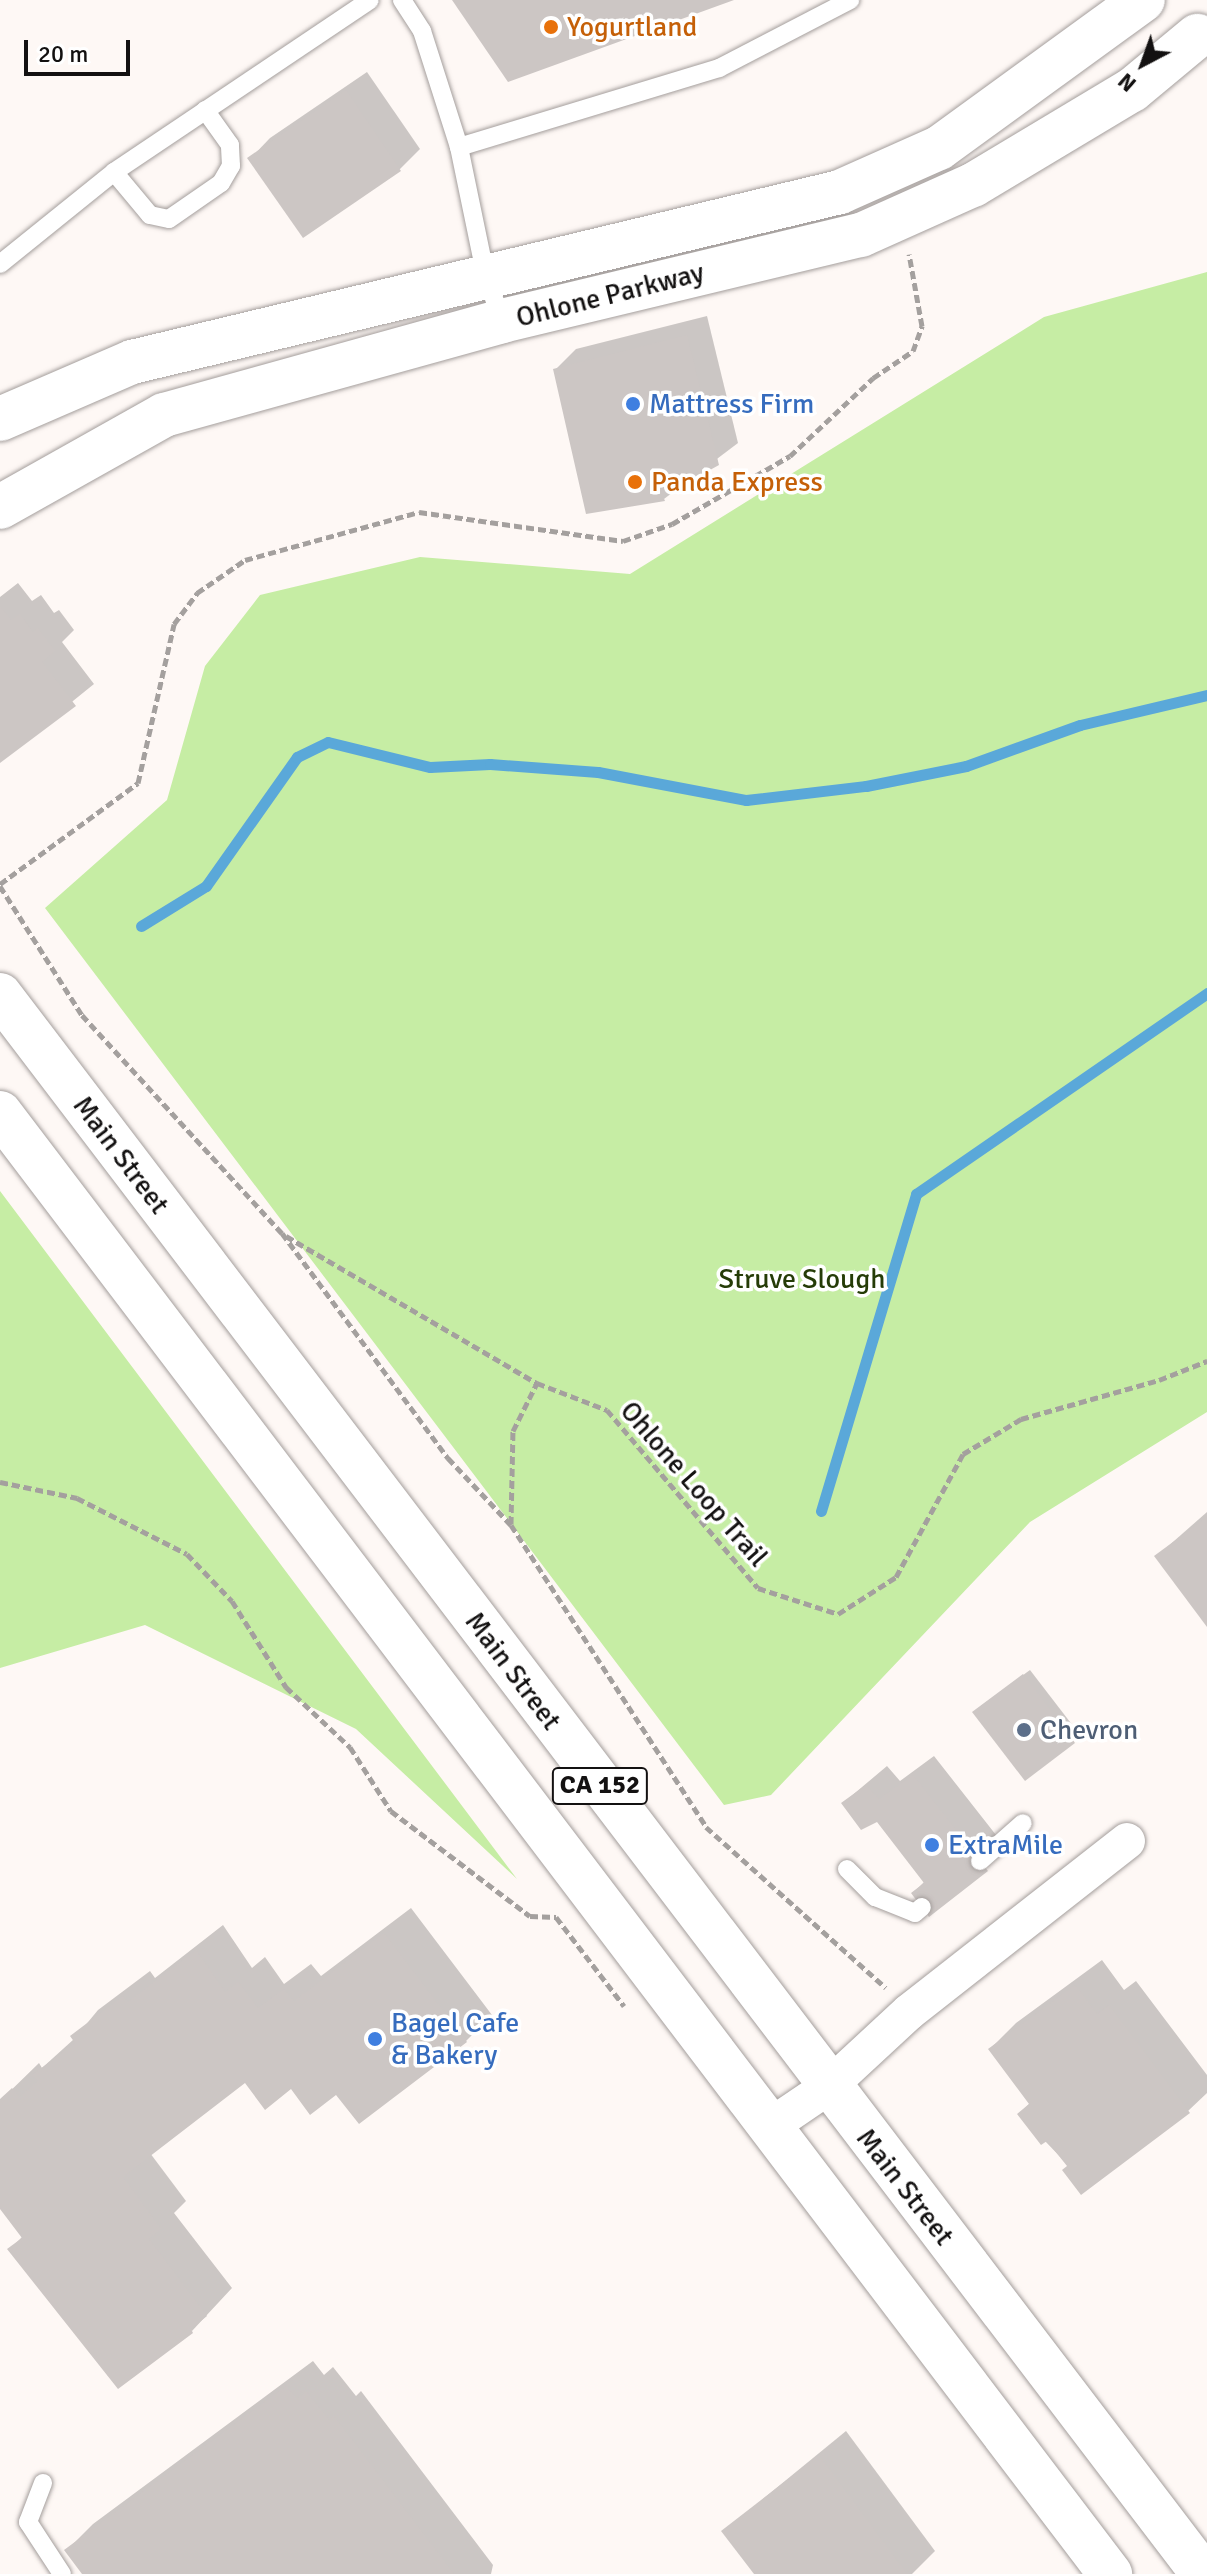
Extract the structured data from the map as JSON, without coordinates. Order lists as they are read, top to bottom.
{
  "streets": {
    "main road": ["Ohlone Parkway", "Main Street", "CA 152"],
    "path": ["Ohlone Loop Trail"]
  },
  "parks": ["Struve Slough"],
  "places": [
    "Yogurtland",
    "Mattress Firm",
    "Panda Express",
    "Chevron",
    "ExtraMile",
    "Bagel Cafe & Bakery"
  ],
  "scale_bar": "20 m",
  "north": "bottom left"
}
